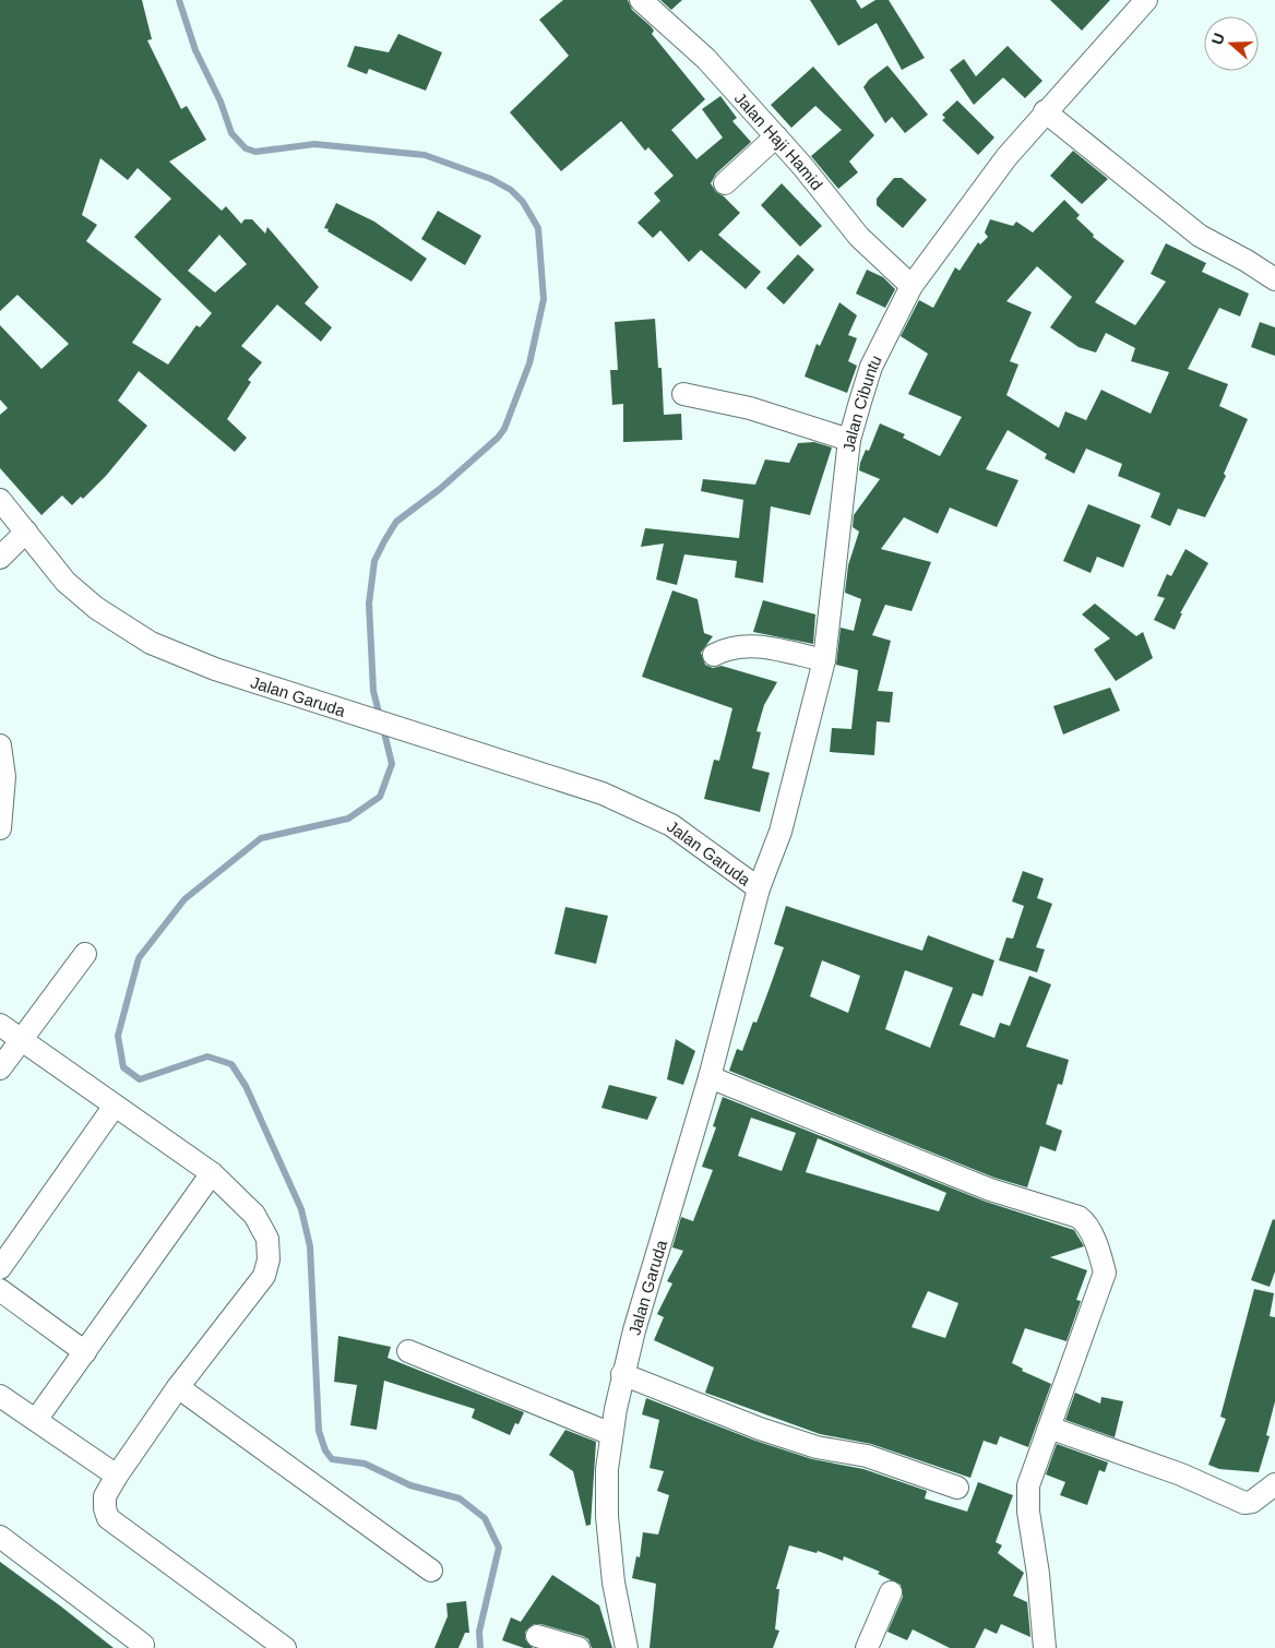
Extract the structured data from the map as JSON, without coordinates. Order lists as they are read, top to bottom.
{
  "streets": {
    "street": ["Jalan Haji Hamid", "Jalan Cibuntu", "Jalan Garuda"]
  },
  "crossings": [
    ["Jalan Haji Hamid", "Jalan Cibuntu"],
    ["Jalan Cibuntu", "Jalan Garuda"]
  ],
  "north": "left"
}
